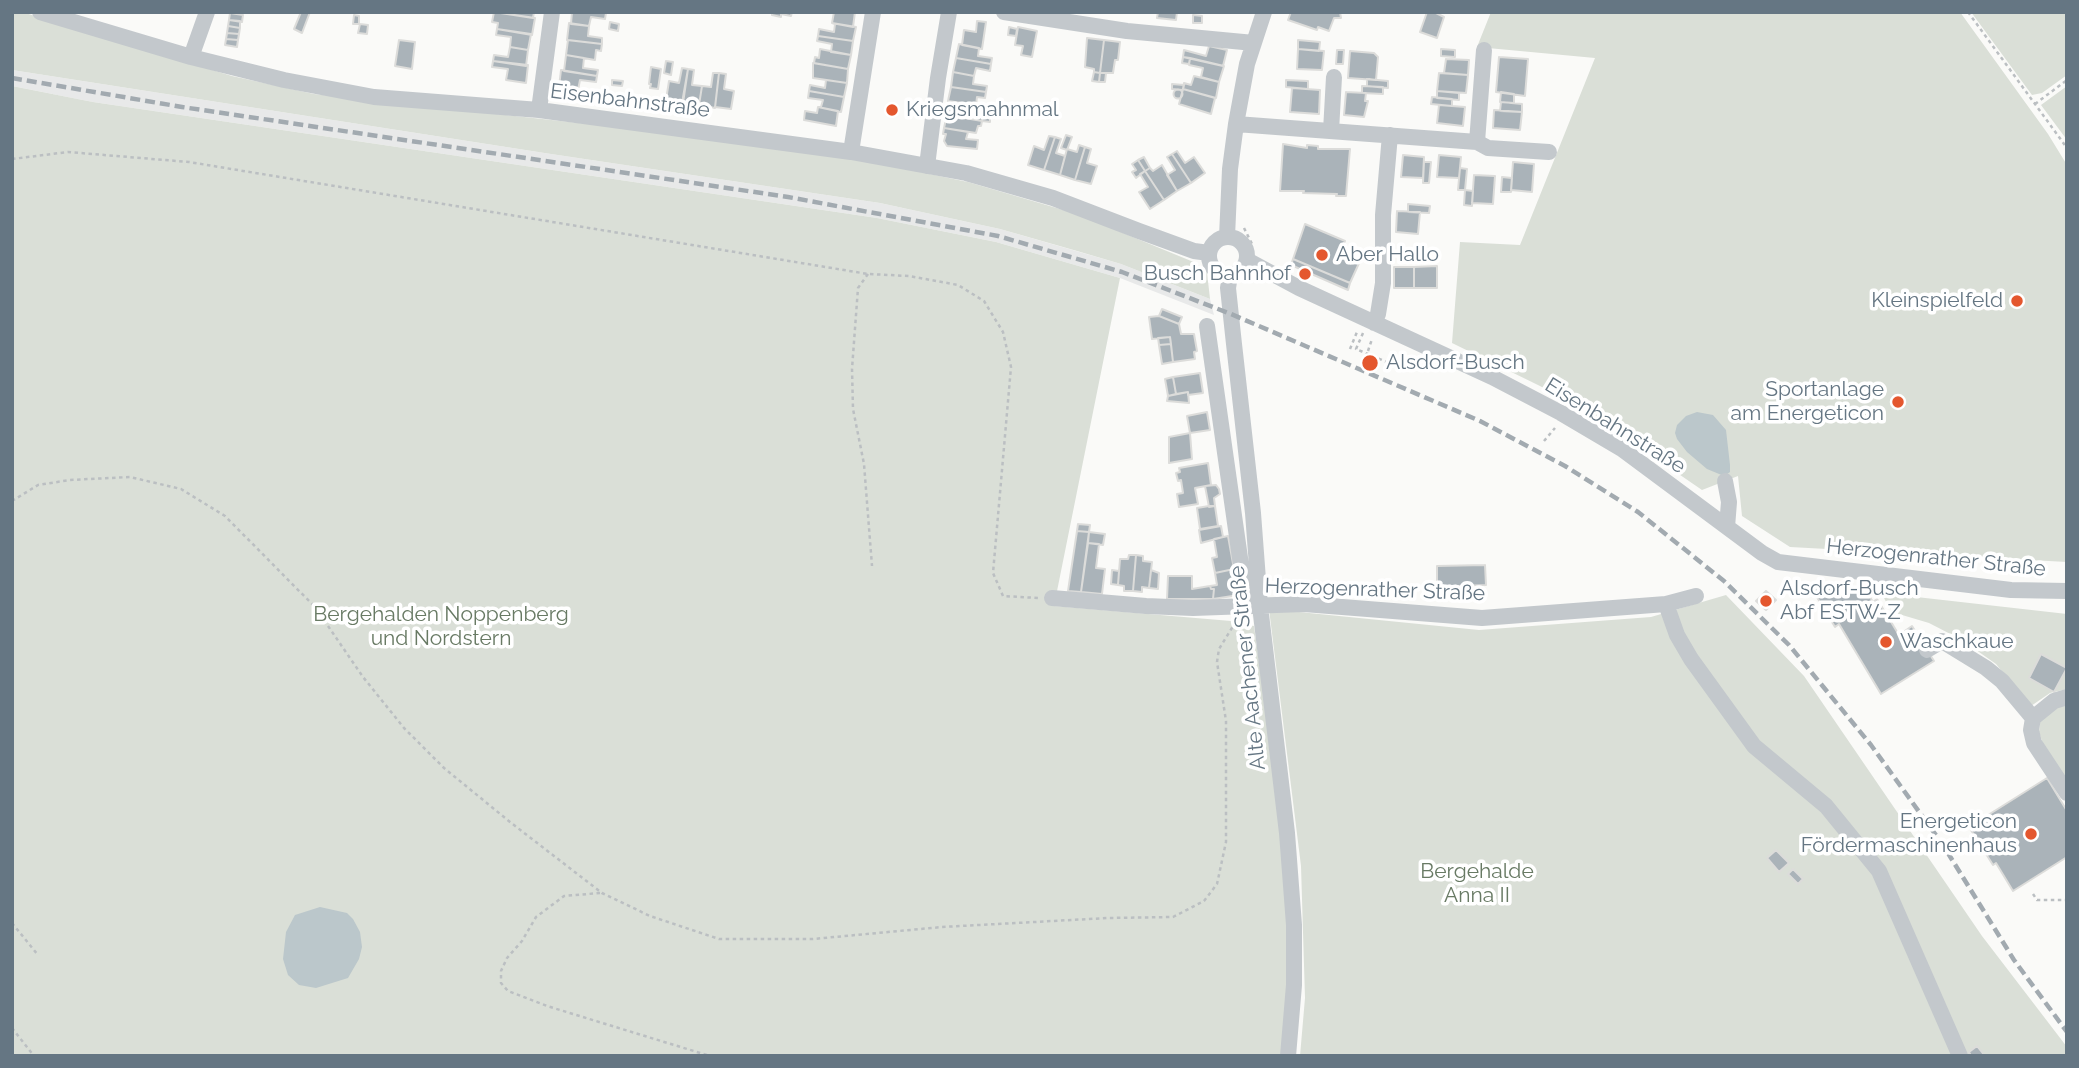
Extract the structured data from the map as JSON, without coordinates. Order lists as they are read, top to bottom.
{
  "streets": {
    "street": ["Eisenbahnstraße", "Herzogenrather Straße", "Alte Aachener Straße"]
  },
  "crossings": [
    ["Eisenbahnstraße", "Herzogenrather Straße"],
    ["Eisenbahnstraße", "Alte Aachener Straße"],
    ["Herzogenrather Straße", "Alte Aachener Straße"]
  ],
  "parks": ["Bergehalden Noppenberg und Nordstern", "Bergehalde Anna II"],
  "places": [
    "Kriegsmahnmal",
    "Aber Hallo",
    "Busch Bahnhof",
    "Kleinspielfeld",
    "Alsdorf-Busch",
    "Sportanlage am Energeticon",
    "Alsdorf-Busch Abf ESTW-Z",
    "Waschkaue",
    "Energeticon Fördermaschinenhaus"
  ]
}
